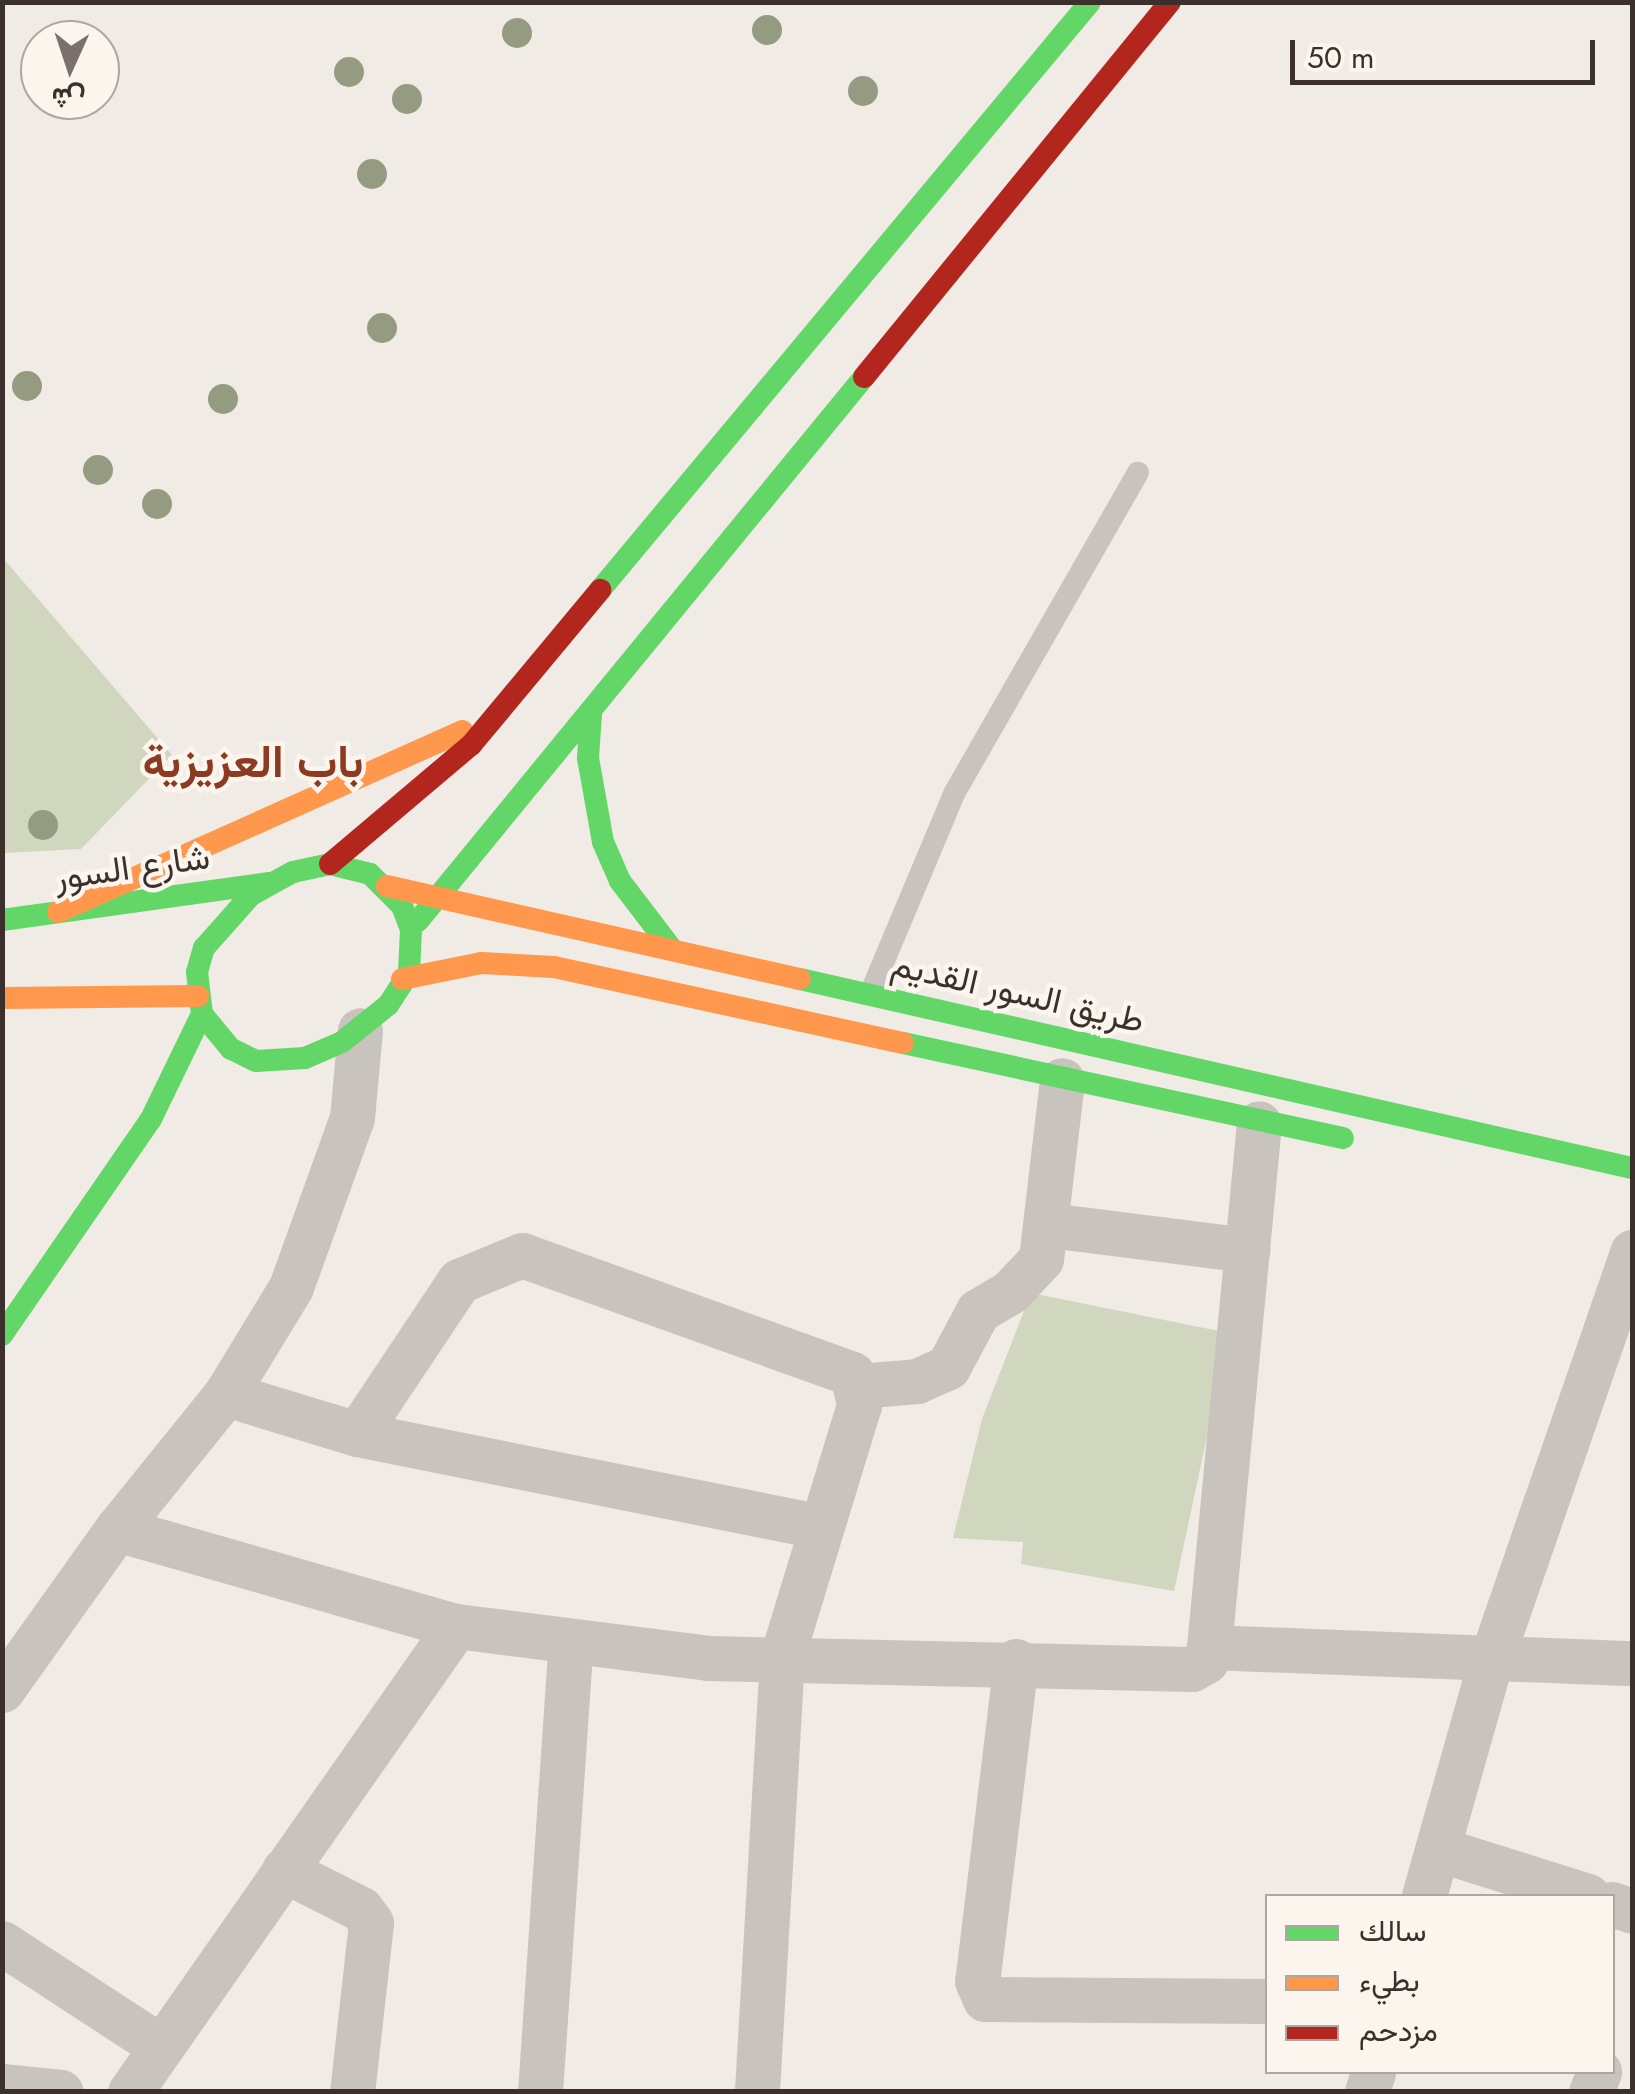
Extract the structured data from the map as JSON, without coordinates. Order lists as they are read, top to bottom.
{
  "streets": {
    "main road": ["شارع السور", "طريق السور القديم"]
  },
  "crossings": [
    ["شارع السور", "طريق السور القديم"]
  ],
  "districts": ["باب العزيزية"],
  "legend": ["سالك", "بطيء", "مزدحم"],
  "scale_bar": "50 m",
  "north": "bottom"
}
